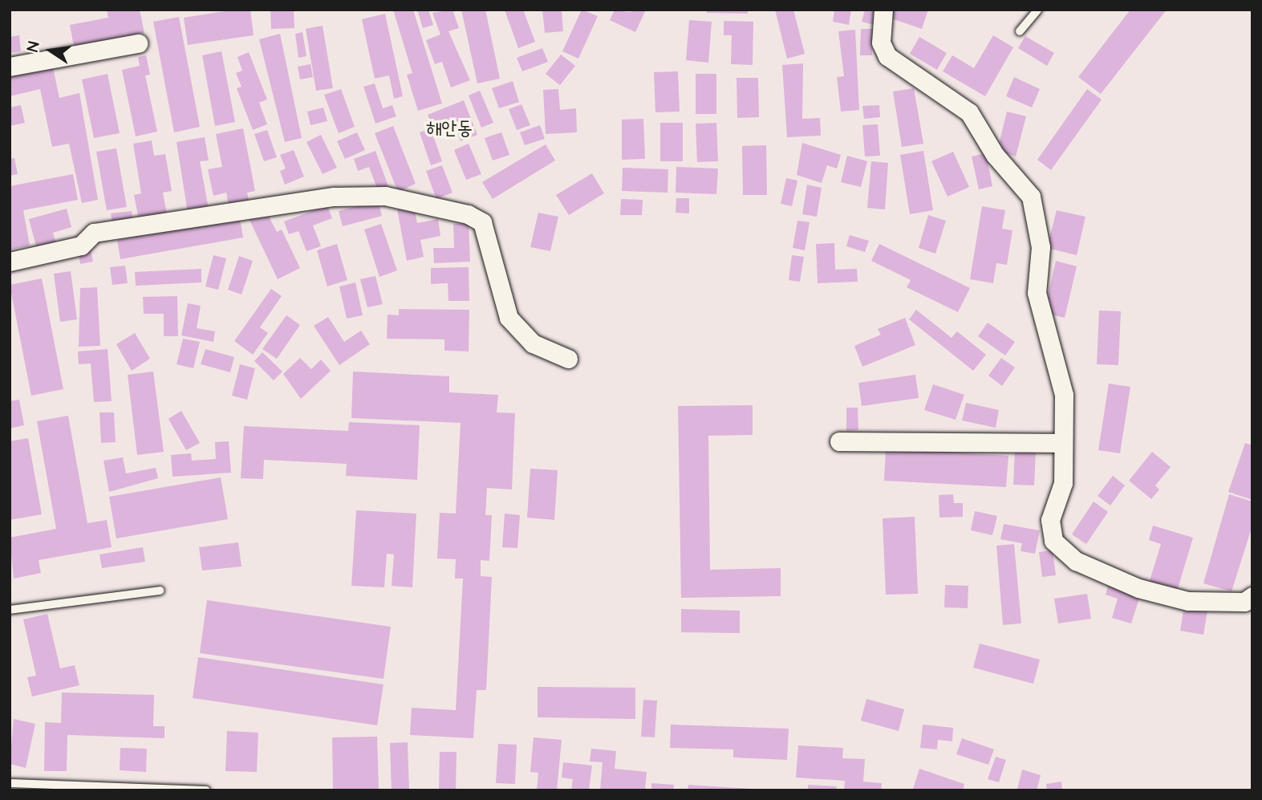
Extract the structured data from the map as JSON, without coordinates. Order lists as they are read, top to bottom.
{
  "districts": ["해안동"],
  "north": "left"
}
